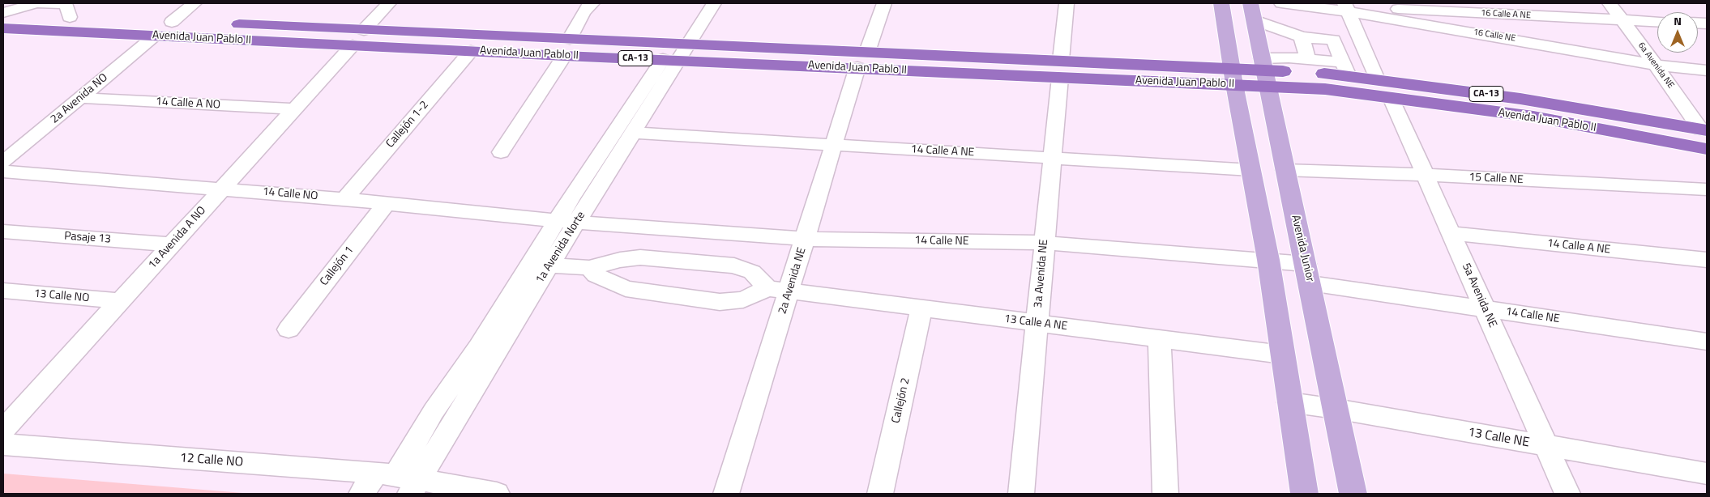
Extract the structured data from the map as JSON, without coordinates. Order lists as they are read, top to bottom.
{
  "streets": {
    "highway": ["Avenida Juan Pablo II", "CA-13"],
    "main road": ["Avenida Junior"],
    "street": [
      "16 Calle A NE",
      "16 Calle NE",
      "6a Avenida NE",
      "2a Avenida NO",
      "14 Calle A NO",
      "Callejón 1-2",
      "14 Calle A NE",
      "15 Calle NE",
      "14 Calle NO",
      "Pasaje 13",
      "1a Avenida A NO",
      "14 Calle NE",
      "1a Avenida Norte",
      "Callejón 1",
      "3a Avenida NE",
      "2a Avenida NE",
      "5a Avenida NE",
      "13 Calle NO",
      "13 Calle A NE",
      "Callejón 2",
      "13 Calle NE",
      "12 Calle NO"
    ]
  },
  "crossings": [
    ["16 Calle A NE", "16 Calle NE"],
    ["16 Calle A NE", "6a Avenida NE"],
    ["16 Calle NE", "6a Avenida NE"],
    ["Avenida Juan Pablo II", "6a Avenida NE"],
    ["Avenida Juan Pablo II", "2a Avenida NO"],
    ["Avenida Juan Pablo II", "Callejón 1-2"],
    ["Avenida Juan Pablo II", "1a Avenida A NO"],
    ["Avenida Juan Pablo II", "1a Avenida Norte"],
    ["Avenida Juan Pablo II", "Avenida Junior"],
    ["Avenida Juan Pablo II", "3a Avenida NE"],
    ["Avenida Juan Pablo II", "2a Avenida NE"],
    ["Avenida Juan Pablo II", "5a Avenida NE"],
    ["2a Avenida NO", "14 Calle A NO"],
    ["14 Calle A NO", "1a Avenida A NO"],
    ["Callejón 1-2", "14 Calle NO"],
    ["14 Calle A NE", "1a Avenida Norte"],
    ["14 Calle A NE", "3a Avenida NE"],
    ["14 Calle A NE", "2a Avenida NE"],
    ["14 Calle A NE", "5a Avenida NE"],
    ["15 Calle NE", "Avenida Junior"],
    ["15 Calle NE", "5a Avenida NE"],
    ["14 Calle NO", "1a Avenida A NO"],
    ["14 Calle NO", "14 Calle NE"],
    ["14 Calle NO", "1a Avenida Norte"],
    ["14 Calle NO", "Callejón 1"],
    ["Pasaje 13", "1a Avenida A NO"],
    ["1a Avenida A NO", "13 Calle NO"],
    ["14 Calle NE", "1a Avenida Norte"],
    ["14 Calle NE", "Avenida Junior"],
    ["14 Calle NE", "3a Avenida NE"],
    ["14 Calle NE", "2a Avenida NE"],
    ["14 Calle NE", "5a Avenida NE"],
    ["1a Avenida Norte", "12 Calle NO"],
    ["Avenida Junior", "13 Calle NE"],
    ["3a Avenida NE", "13 Calle A NE"],
    ["2a Avenida NE", "13 Calle A NE"],
    ["5a Avenida NE", "13 Calle NE"],
    ["13 Calle A NE", "Callejón 2"]
  ],
  "north": "top"
}
